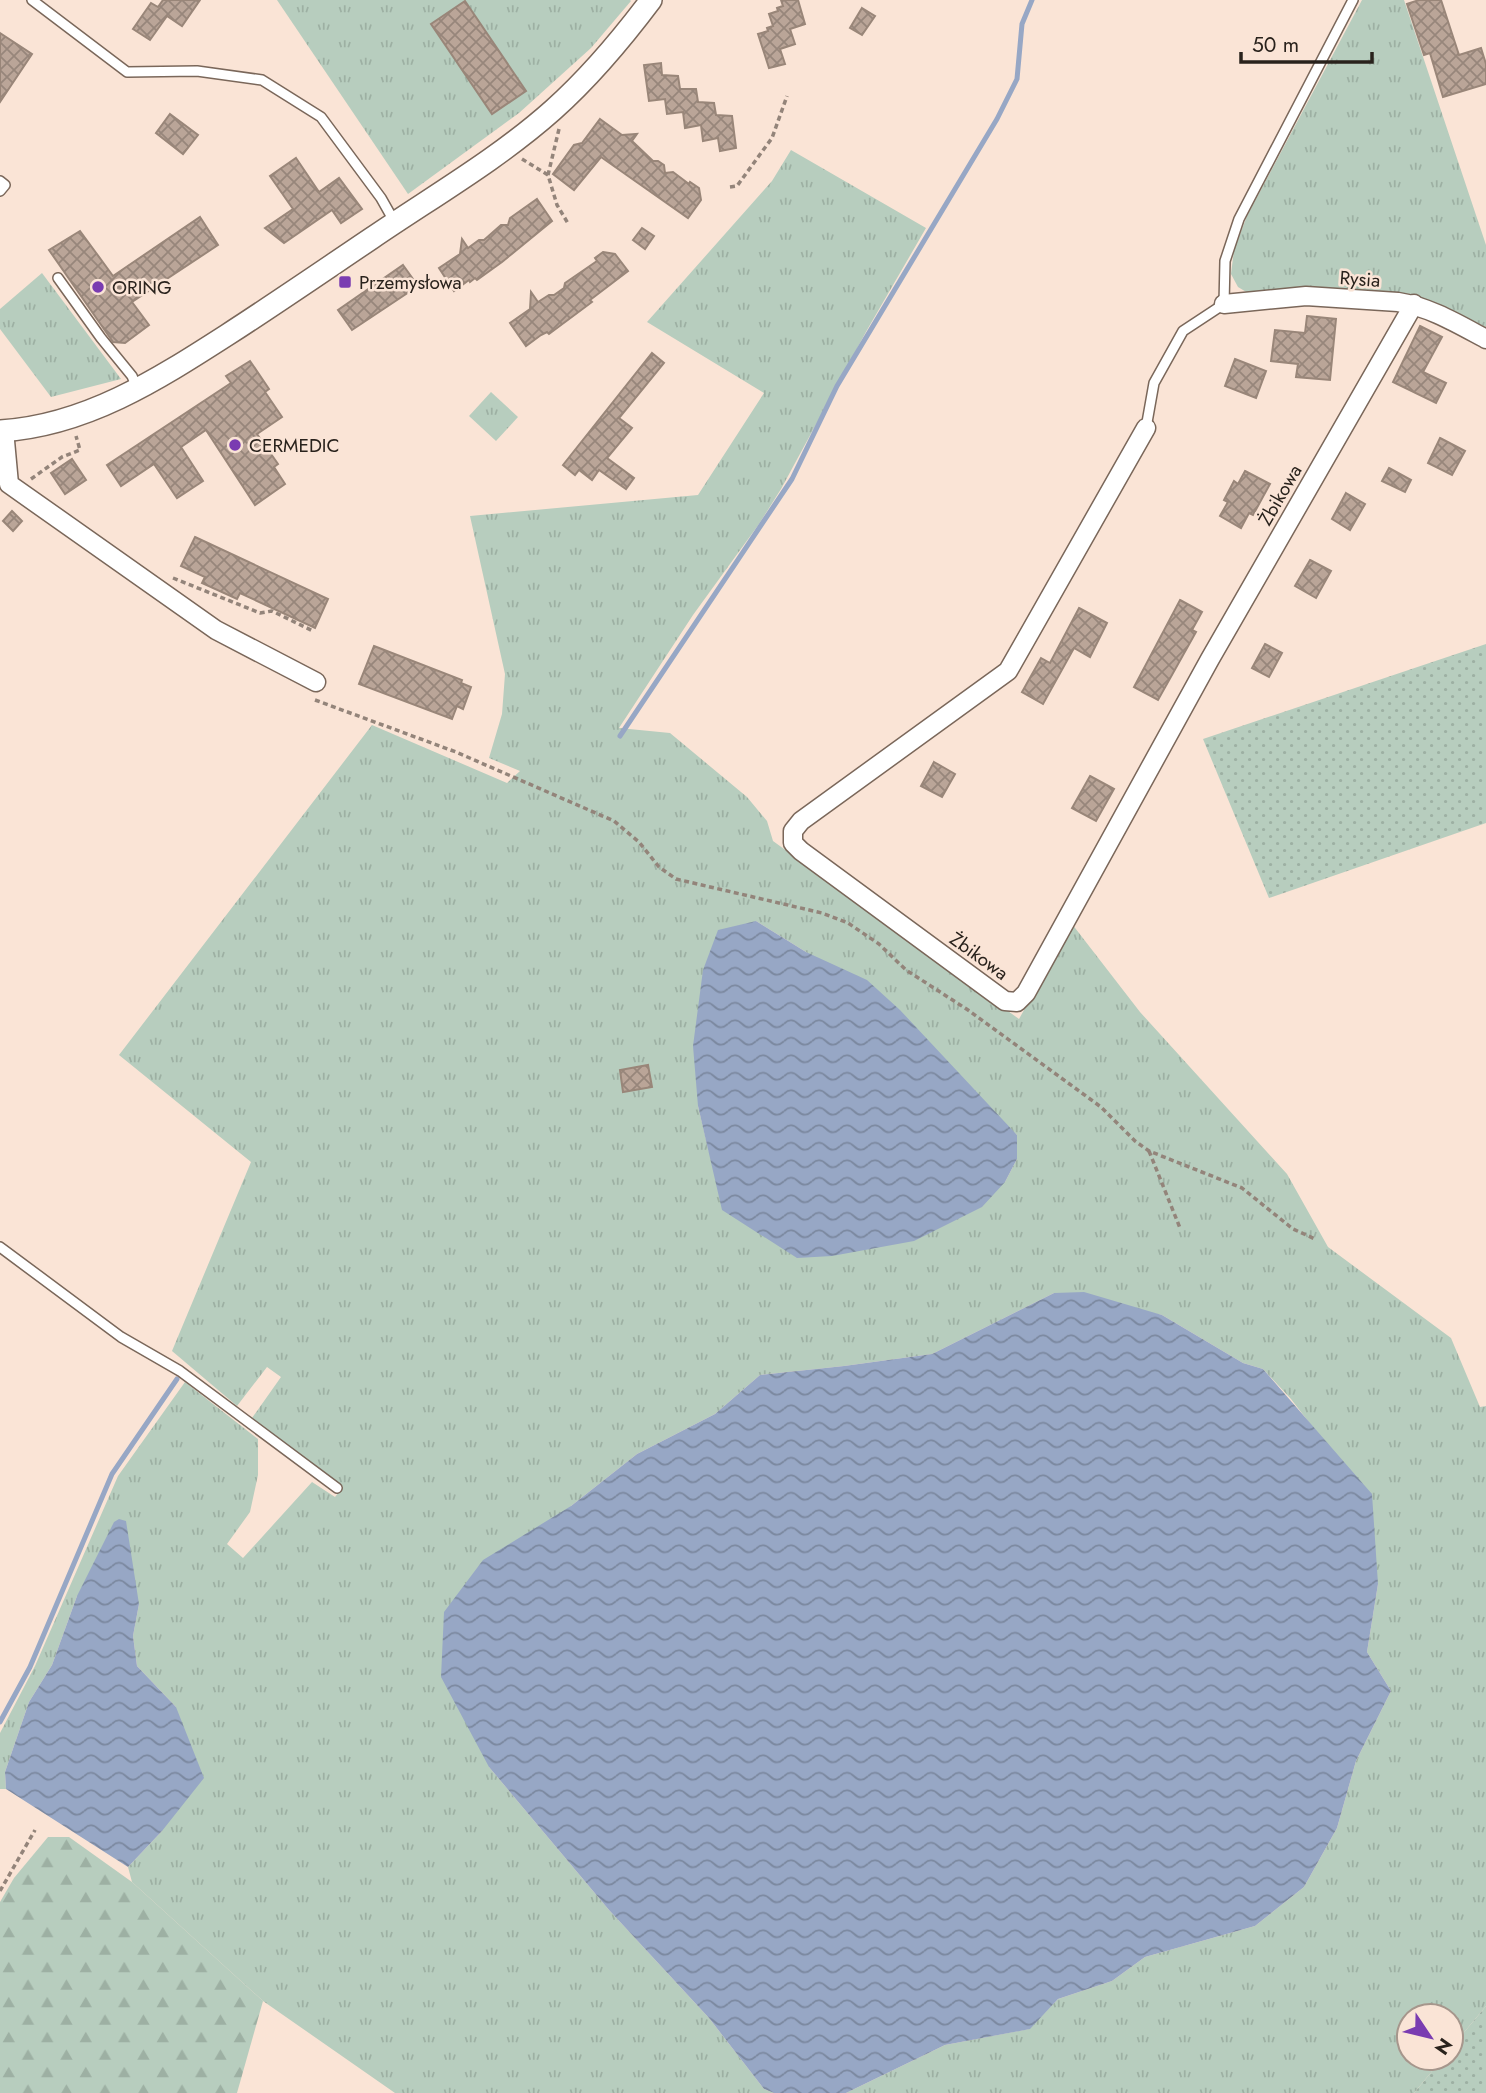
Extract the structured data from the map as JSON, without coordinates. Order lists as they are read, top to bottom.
{
  "streets": {
    "street": ["Rysia", "Żbikowa"]
  },
  "crossings": [
    ["Rysia", "Żbikowa"]
  ],
  "places": {
    "transit": ["Przemysłowa"],
    "other": ["ORING", "CERMEDIC"]
  },
  "scale_bar": "50 m",
  "north": "bottom right"
}
